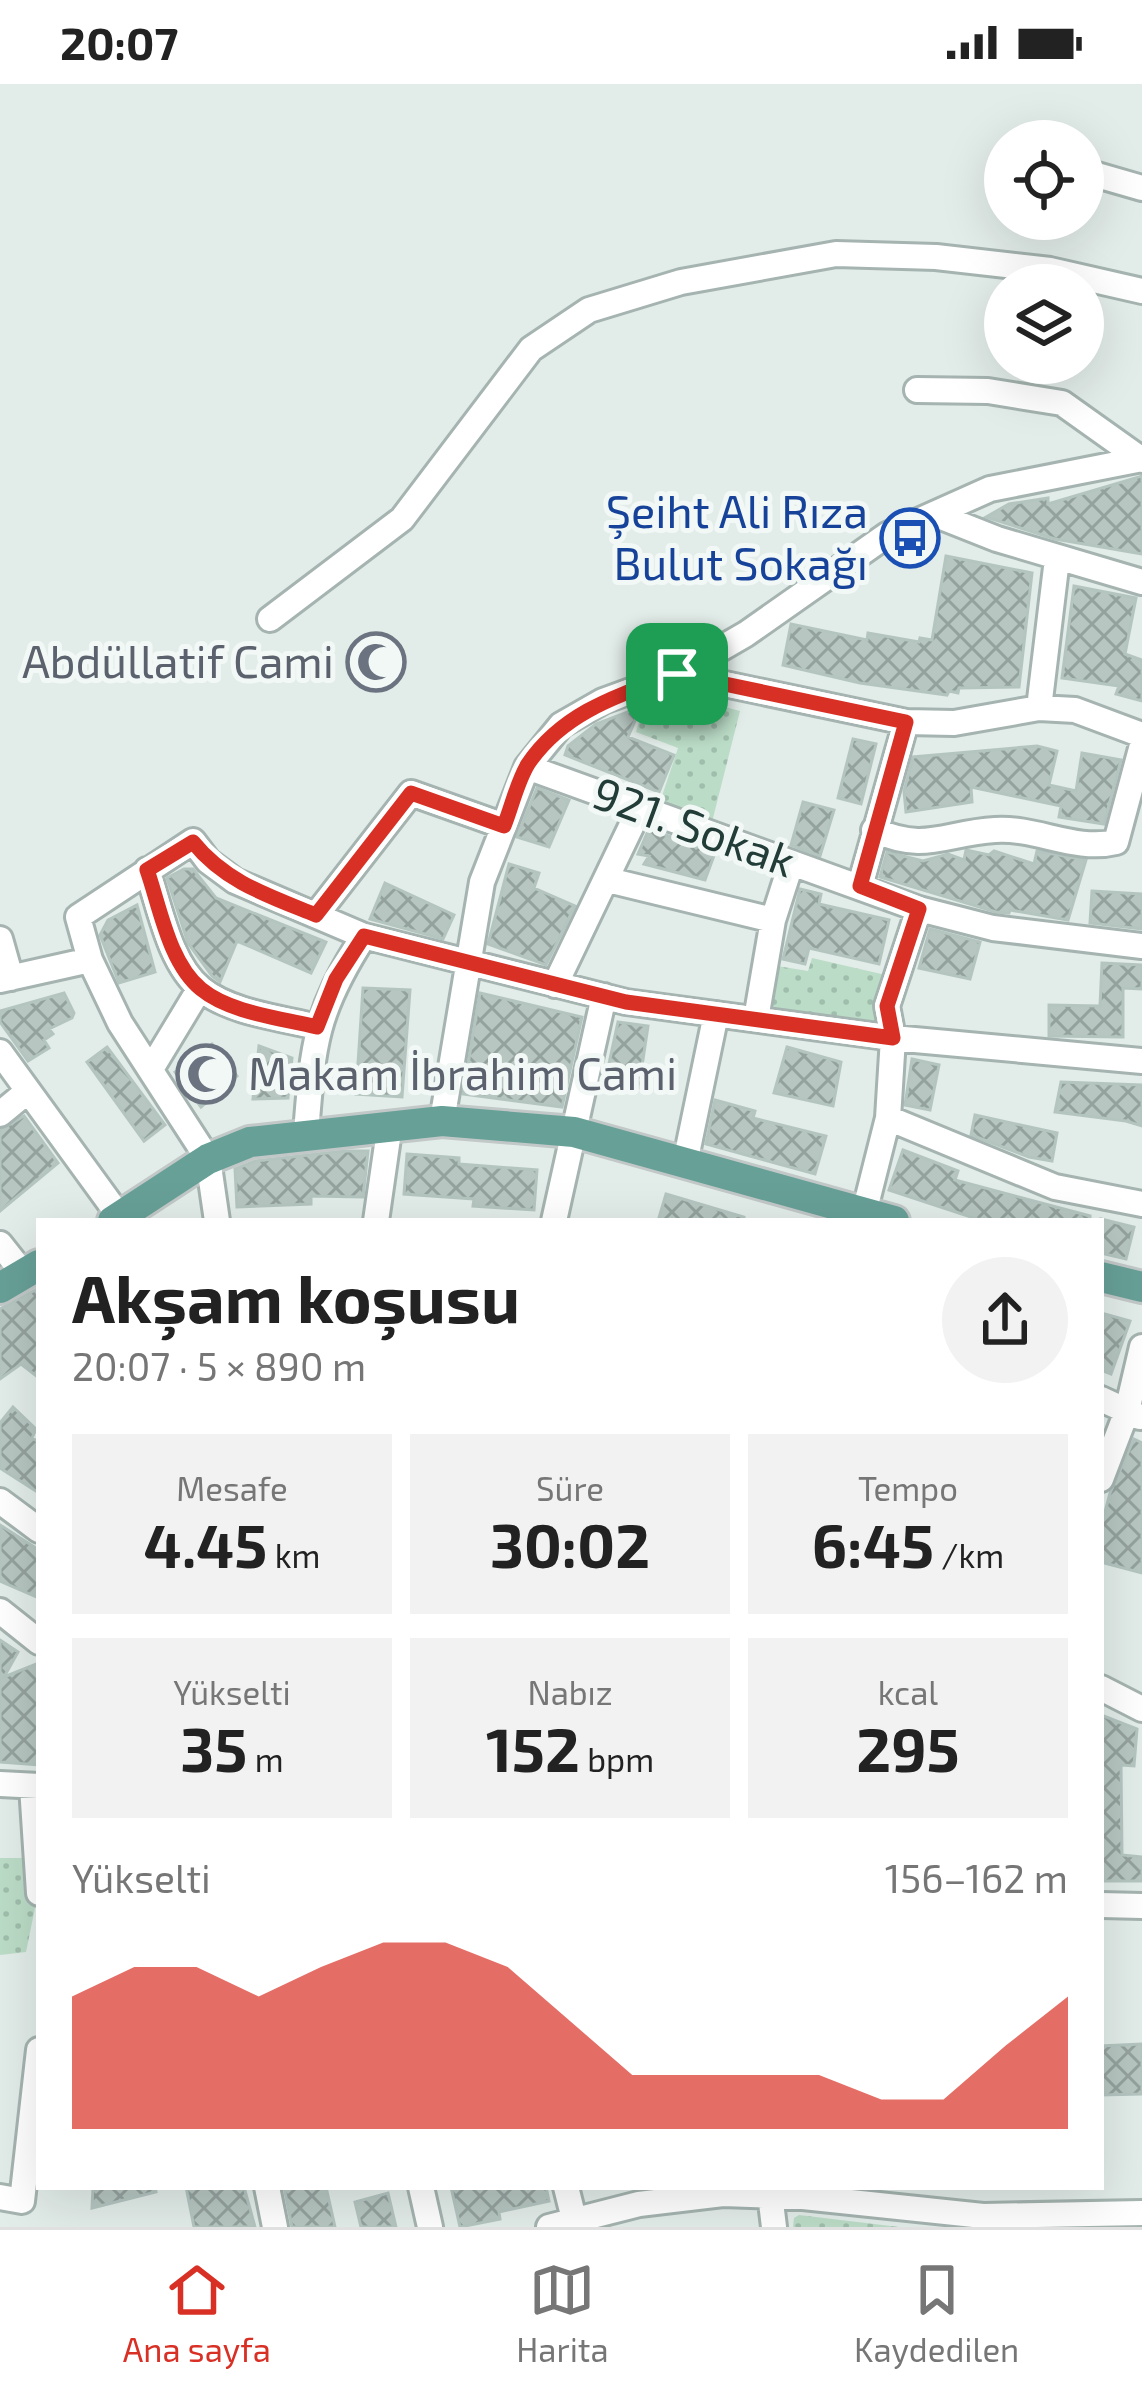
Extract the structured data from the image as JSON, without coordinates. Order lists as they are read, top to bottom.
{
  "streets": {
    "street": ["921. Sokak"]
  },
  "places": {
    "bus stop": ["Şeiht Ali Rıza Bulut Sokağı"],
    "mosque": ["Abdüllatif Cami", "Makam İbrahim Cami"]
  },
  "page": {
    "status": "20:07",
    "heading": ["Akşam koşusu", "20:07 · 5 × 890 m"],
    "stats": [
      ["Mesafe", "4.45 km"],
      ["Süre", "30:02"],
      ["Tempo", "6:45 /km"],
      ["Yükselti", "35 m"],
      ["Nabız", "152 bpm"],
      ["kcal", "295"]
    ],
    "chart": ["Yükselti", "156–162 m"],
    "tabs": ["Ana sayfa", "Harita", "Kaydedilen"]
  }
}
